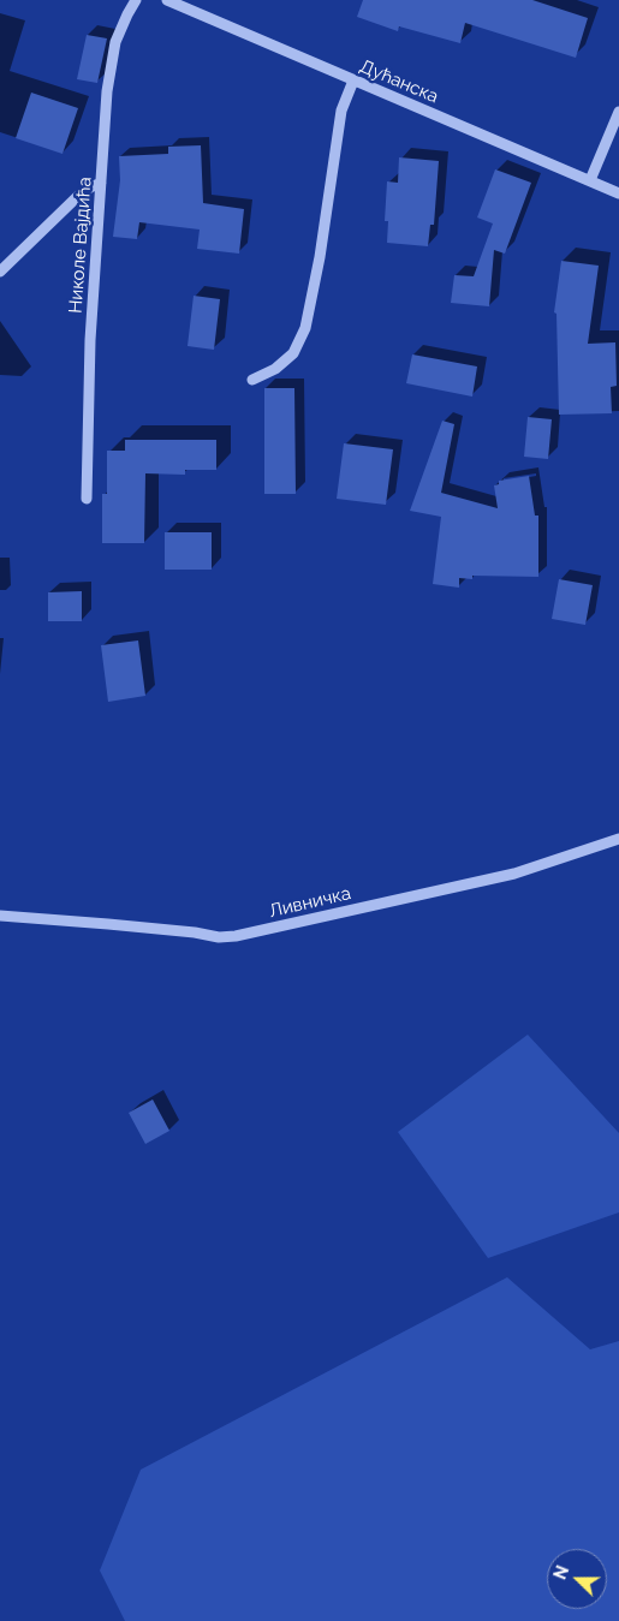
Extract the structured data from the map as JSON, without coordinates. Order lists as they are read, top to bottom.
{
  "streets": {
    "street": ["Дућанска", "Николе Вајдића", "Ливничка"]
  },
  "north": "left"
}
